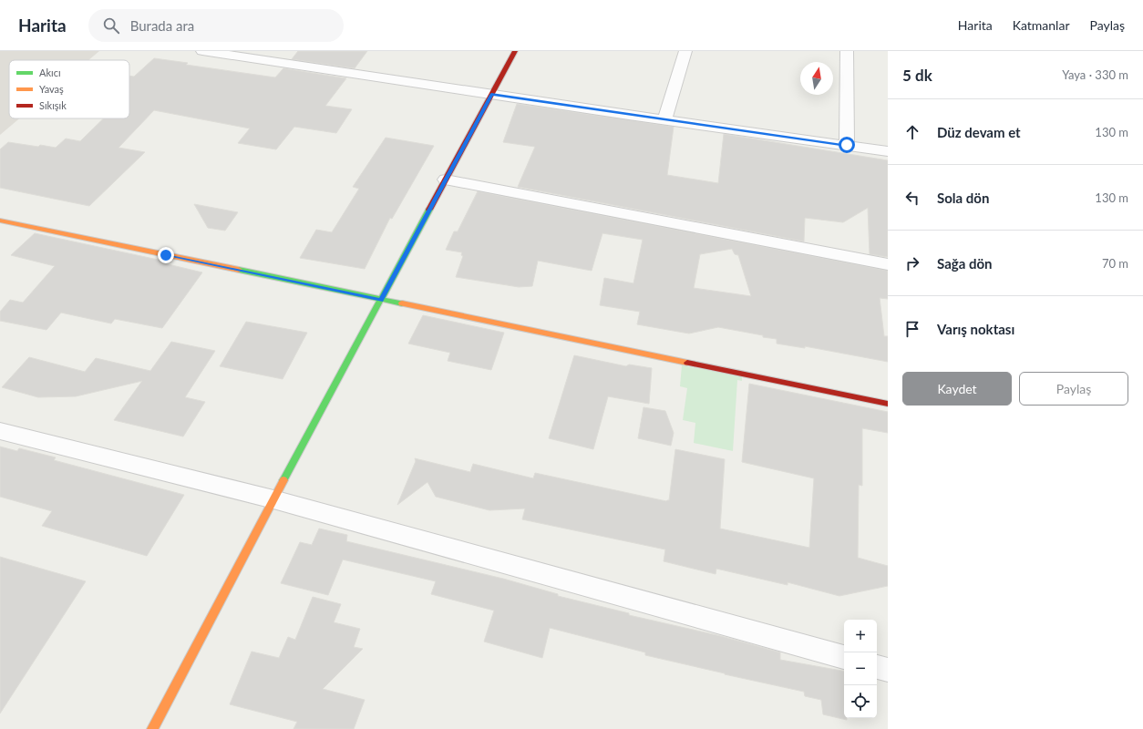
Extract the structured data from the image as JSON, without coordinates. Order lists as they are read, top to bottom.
{
  "legend": ["Akıcı", "Yavaş", "Sıkışık"],
  "north": "top",
  "page": {
    "header": "Harita",
    "search": "Burada ara",
    "nav": ["Harita", "Katmanlar", "Paylaş"],
    "heading": ["5 dk", "Yaya · 330 m"],
    "list": [
      ["Düz devam et", "130 m"],
      ["Sola dön", "130 m"],
      ["Sağa dön", "70 m"],
      "Varış noktası"
    ],
    "buttons": ["Kaydet", "Paylaş"],
    "map_buttons": ["+", "−"]
  }
}
